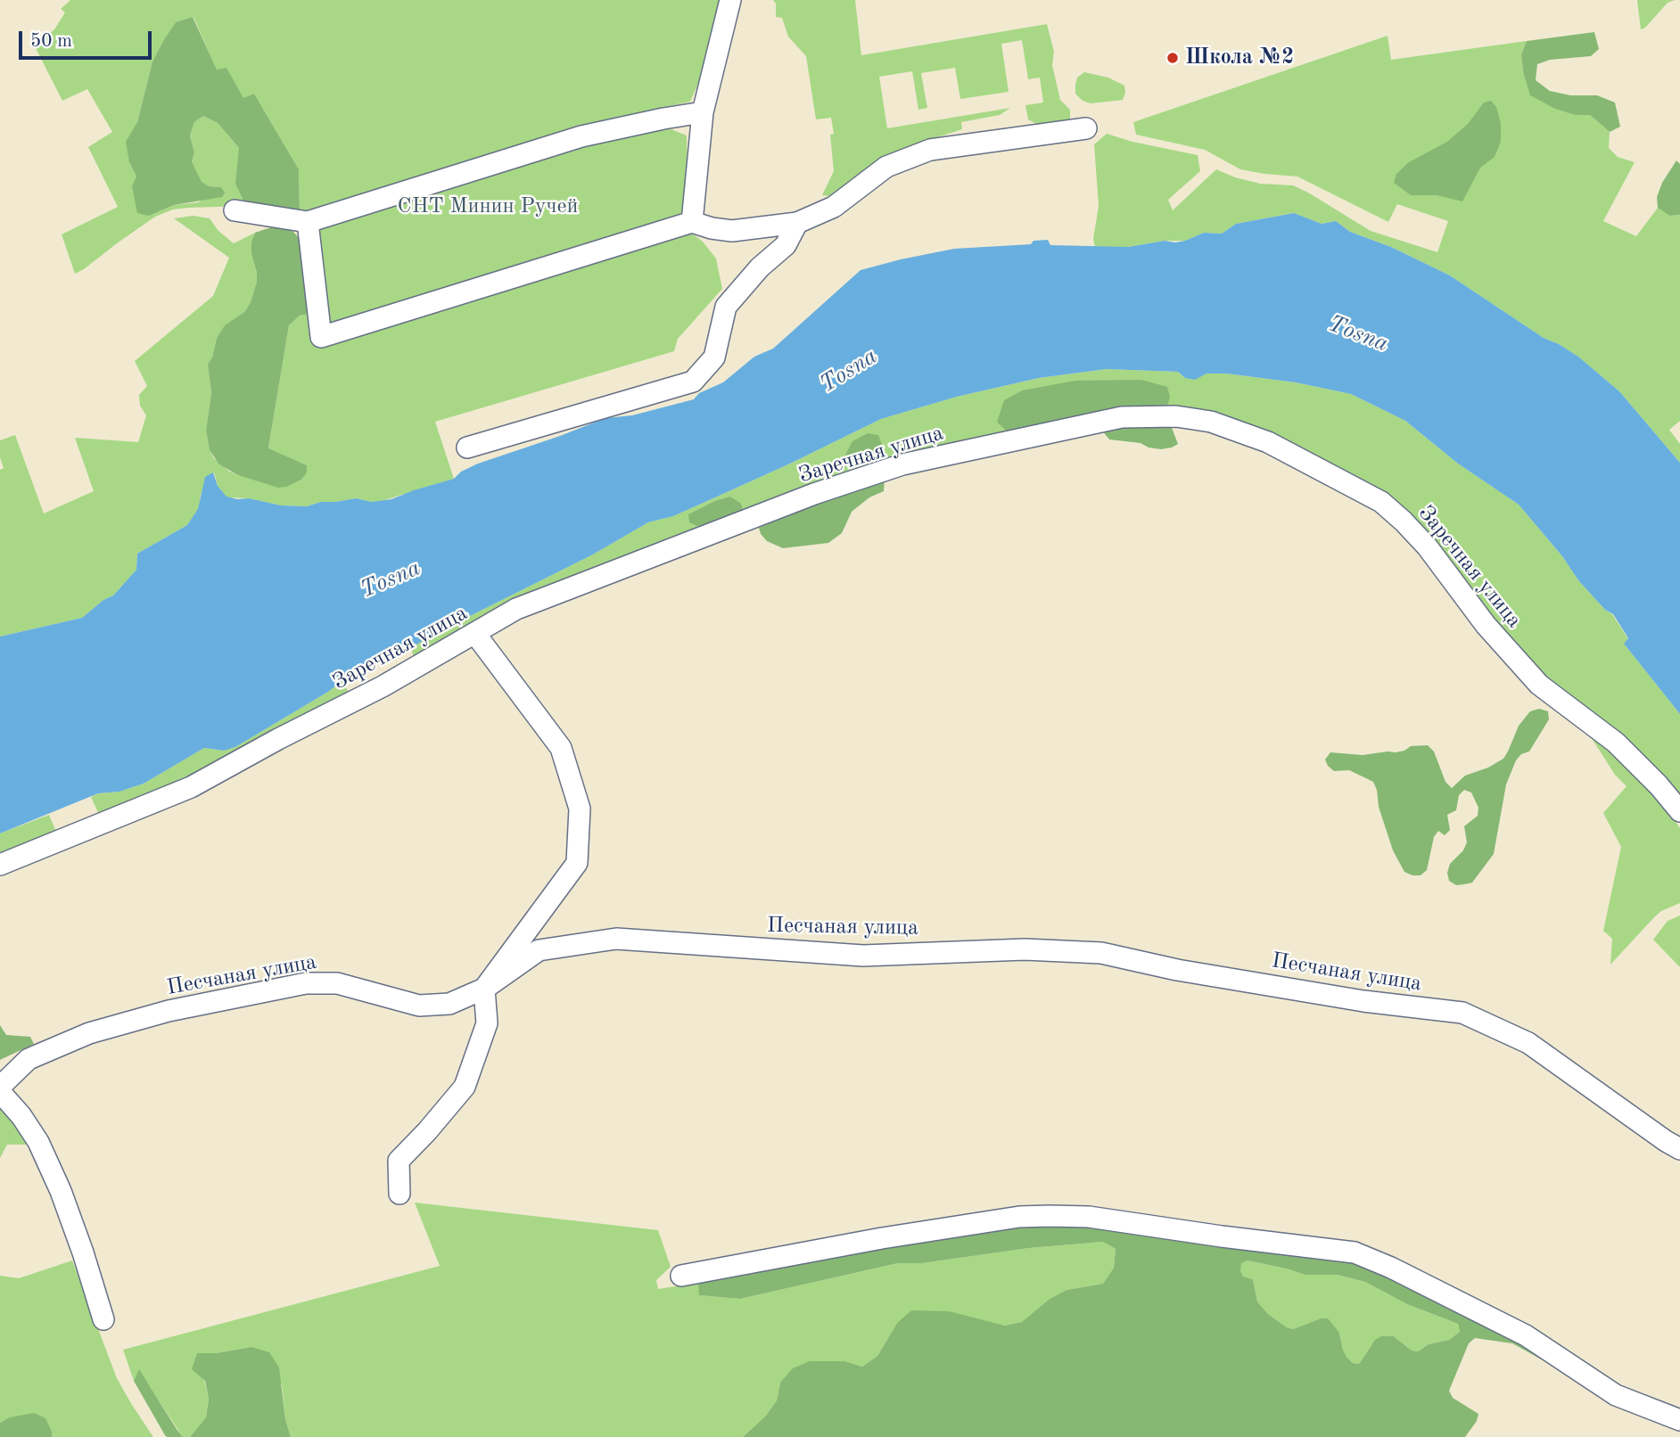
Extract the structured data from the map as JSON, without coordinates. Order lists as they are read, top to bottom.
{
  "streets": {
    "street": ["Заречная улица", "Песчаная улица"]
  },
  "water": ["Tosna"],
  "parks": ["СНТ Минин Ручей"],
  "places": ["Школа №2"],
  "scale_bar": "50 m"
}
